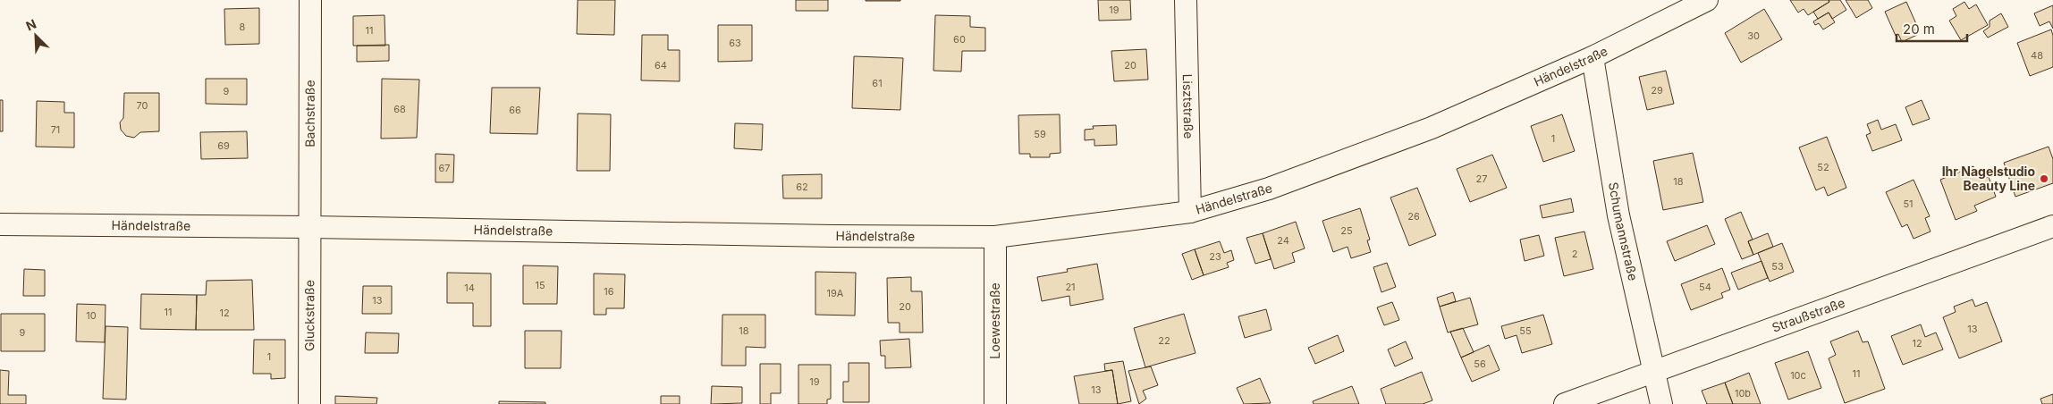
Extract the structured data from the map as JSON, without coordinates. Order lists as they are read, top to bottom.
{
  "streets": {
    "street": [
      "Händelstraße",
      "Lisztstraße",
      "Bachstraße",
      "Schumannstraße",
      "Gluckstraße",
      "Straußstraße",
      "Loewestraße"
    ]
  },
  "crossings": [
    ["Händelstraße", "Lisztstraße"],
    ["Händelstraße", "Bachstraße"],
    ["Händelstraße", "Schumannstraße"],
    ["Händelstraße", "Gluckstraße"],
    ["Händelstraße", "Loewestraße"],
    ["Bachstraße", "Gluckstraße"],
    ["Schumannstraße", "Straußstraße"]
  ],
  "places": ["Ihr Nagelstudio Beauty Line"],
  "house_numbers": [
    "19",
    "8",
    "11",
    "30",
    "60",
    "63",
    "48",
    "64",
    "20",
    "61",
    "29",
    "9",
    "70",
    "68",
    "66",
    "71",
    "59",
    "1",
    "69",
    "52",
    "67",
    "27",
    "18",
    "62",
    "51",
    "26",
    "25",
    "24",
    "2",
    "23",
    "53",
    "15",
    "21",
    "54",
    "14",
    "16",
    "19A",
    "13",
    "20",
    "11",
    "12",
    "10",
    "13",
    "18",
    "55",
    "9",
    "22",
    "12",
    "1",
    "56",
    "11",
    "10c",
    "19",
    "13",
    "10b"
  ],
  "scale_bar": "20 m",
  "north": "top left"
}
